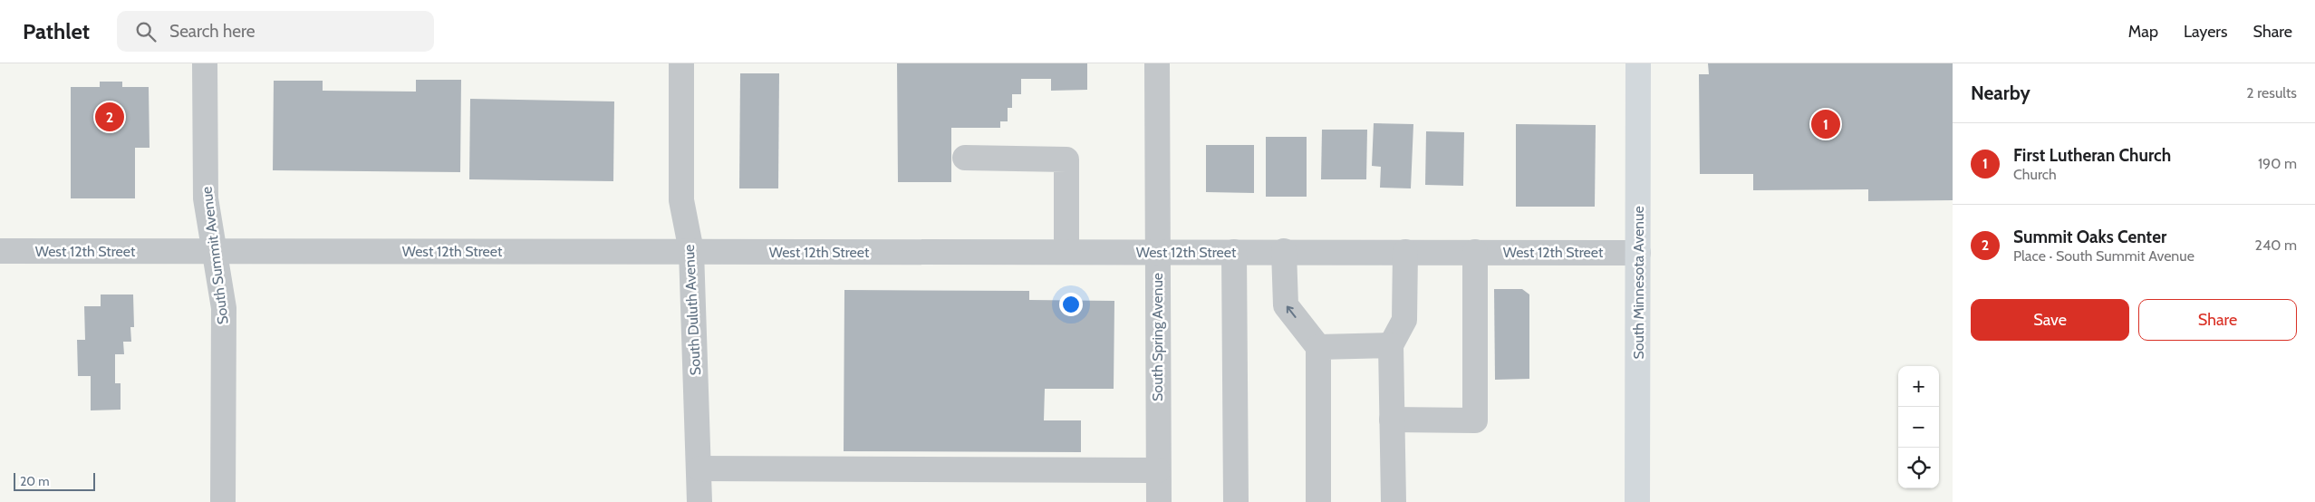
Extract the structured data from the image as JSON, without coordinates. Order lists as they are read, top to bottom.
{
  "streets": {
    "main road": ["South Minnesota Avenue"],
    "street": [
      "West 12th Street",
      "South Summit Avenue",
      "South Duluth Avenue",
      "South Spring Avenue"
    ]
  },
  "crossings": [
    ["West 12th Street", "South Summit Avenue"],
    ["West 12th Street", "South Minnesota Avenue"],
    ["West 12th Street", "South Duluth Avenue"],
    ["West 12th Street", "South Spring Avenue"]
  ],
  "scale_bar": "20 m",
  "page": {
    "header": "Pathlet",
    "search": "Search here",
    "nav": ["Map", "Layers", "Share"],
    "heading": ["Nearby", "2 results"],
    "pins": ["2", "1"],
    "list": [
      {
        "mark": "1",
        "name": "First Lutheran Church",
        "note": "Church",
        "value": "190 m"
      },
      {
        "mark": "2",
        "name": "Summit Oaks Center",
        "note": "Place · South Summit Avenue",
        "value": "240 m"
      }
    ],
    "buttons": ["Save", "Share"],
    "map_buttons": ["+", "−"],
    "scale": "20 m"
  }
}
